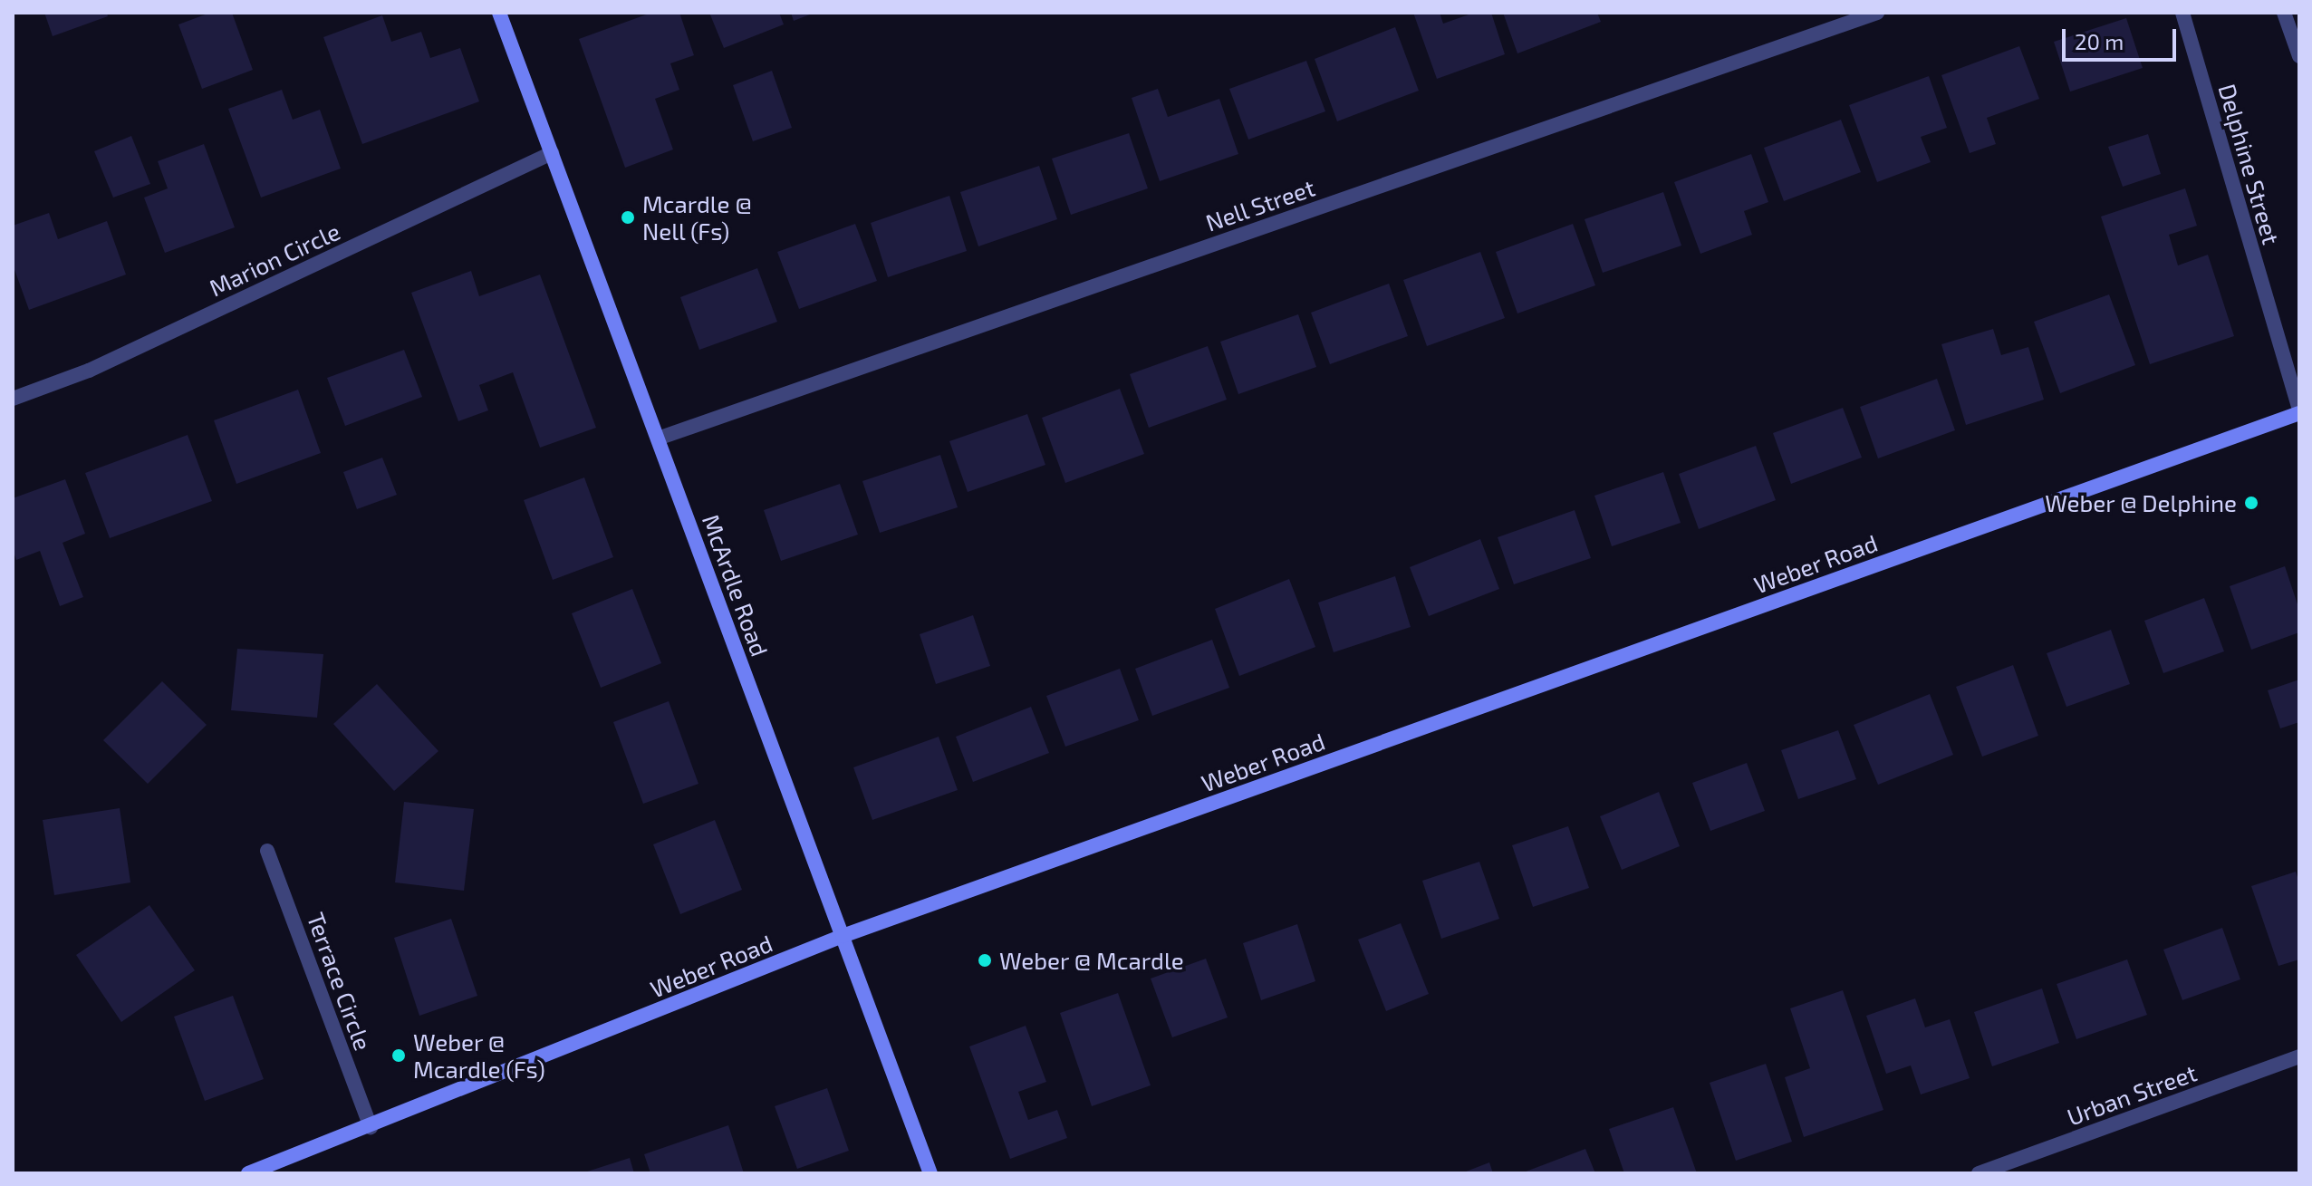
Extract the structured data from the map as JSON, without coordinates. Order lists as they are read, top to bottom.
{
  "streets": {
    "main road": ["Weber Road", "McArdle Road"],
    "street": [
      "Delphine Street",
      "Nell Street",
      "Marion Circle",
      "Terrace Circle",
      "Urban Street"
    ]
  },
  "crossings": [
    ["Delphine Street", "Weber Road"],
    ["Nell Street", "McArdle Road"],
    ["Marion Circle", "McArdle Road"],
    ["Weber Road", "McArdle Road"],
    ["Weber Road", "Terrace Circle"]
  ],
  "places": [
    "Mcardle @ Nell (Fs)",
    "Weber @ Delphine",
    "Weber @ Mcardle",
    "Weber @ Mcardle (Fs)"
  ],
  "scale_bar": "20 m"
}
